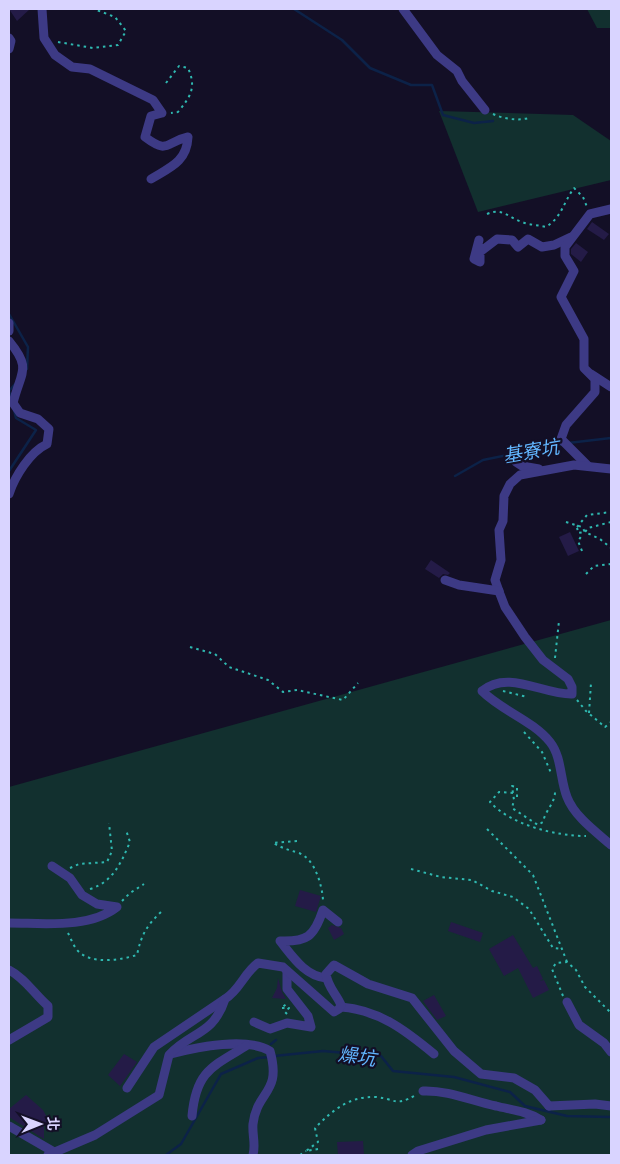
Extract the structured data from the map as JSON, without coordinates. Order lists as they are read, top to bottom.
{
  "water": ["基寮坑", "燥坑"],
  "north": "right"
}
